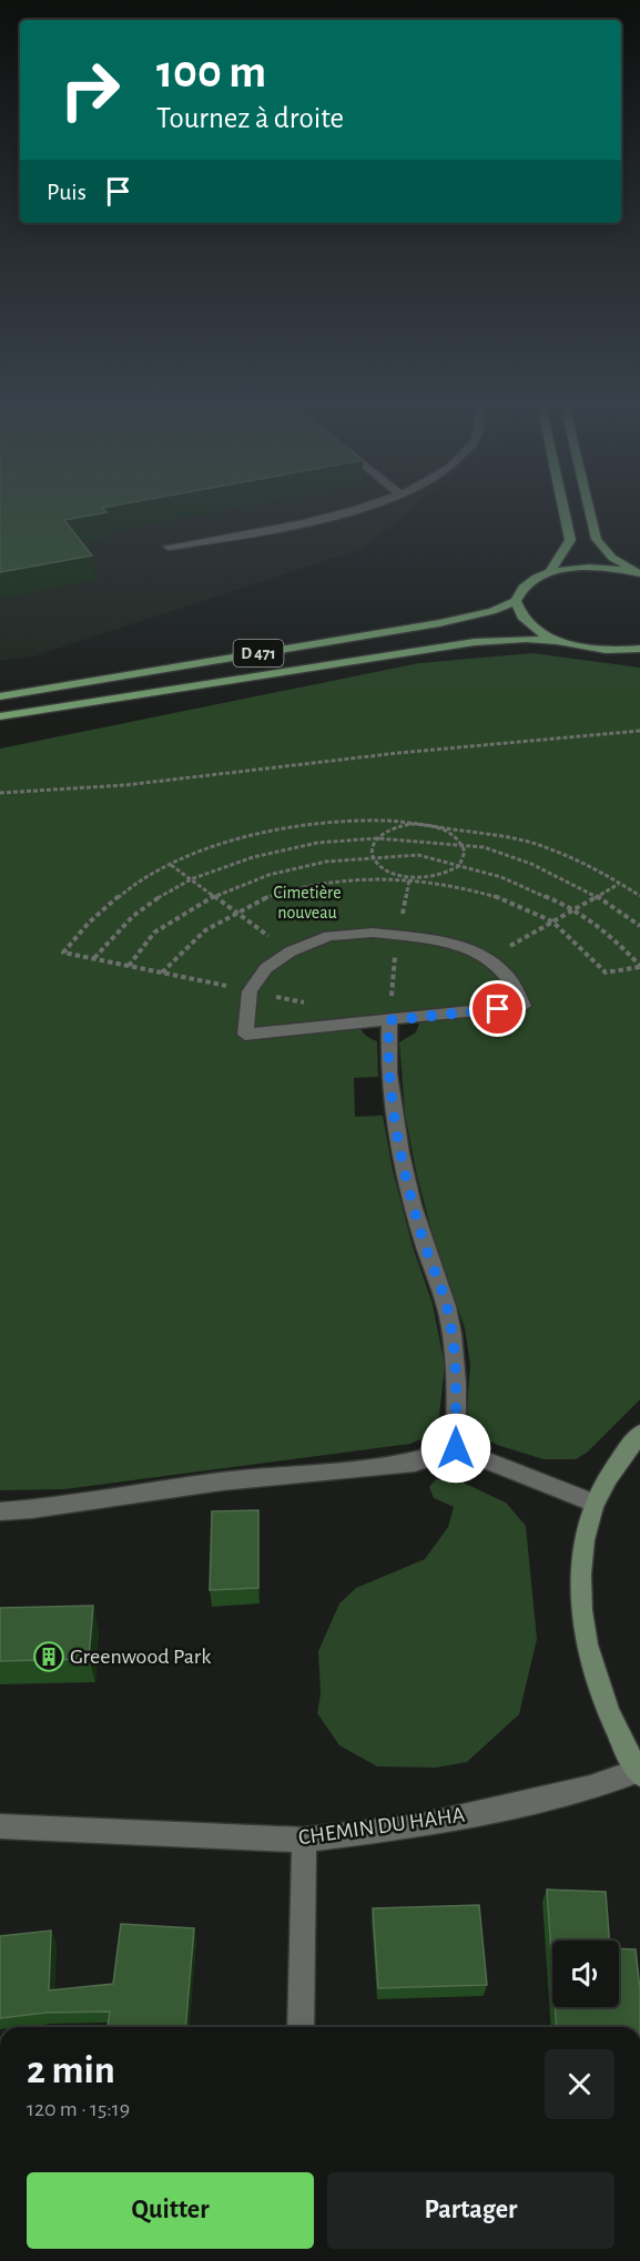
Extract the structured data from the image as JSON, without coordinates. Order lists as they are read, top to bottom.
{
  "streets": {
    "main road": ["D 471"],
    "street": ["CHEMIN DU HAHA"]
  },
  "parks": ["Cimetière nouveau"],
  "places": {
    "building": ["Greenwood Park"]
  },
  "page": {
    "turn": ["100 m", "Tournez à droite"],
    "then": "Puis",
    "heading": ["2 min", "120 m · 15:19"],
    "buttons": ["Quitter", "Partager"]
  }
}
